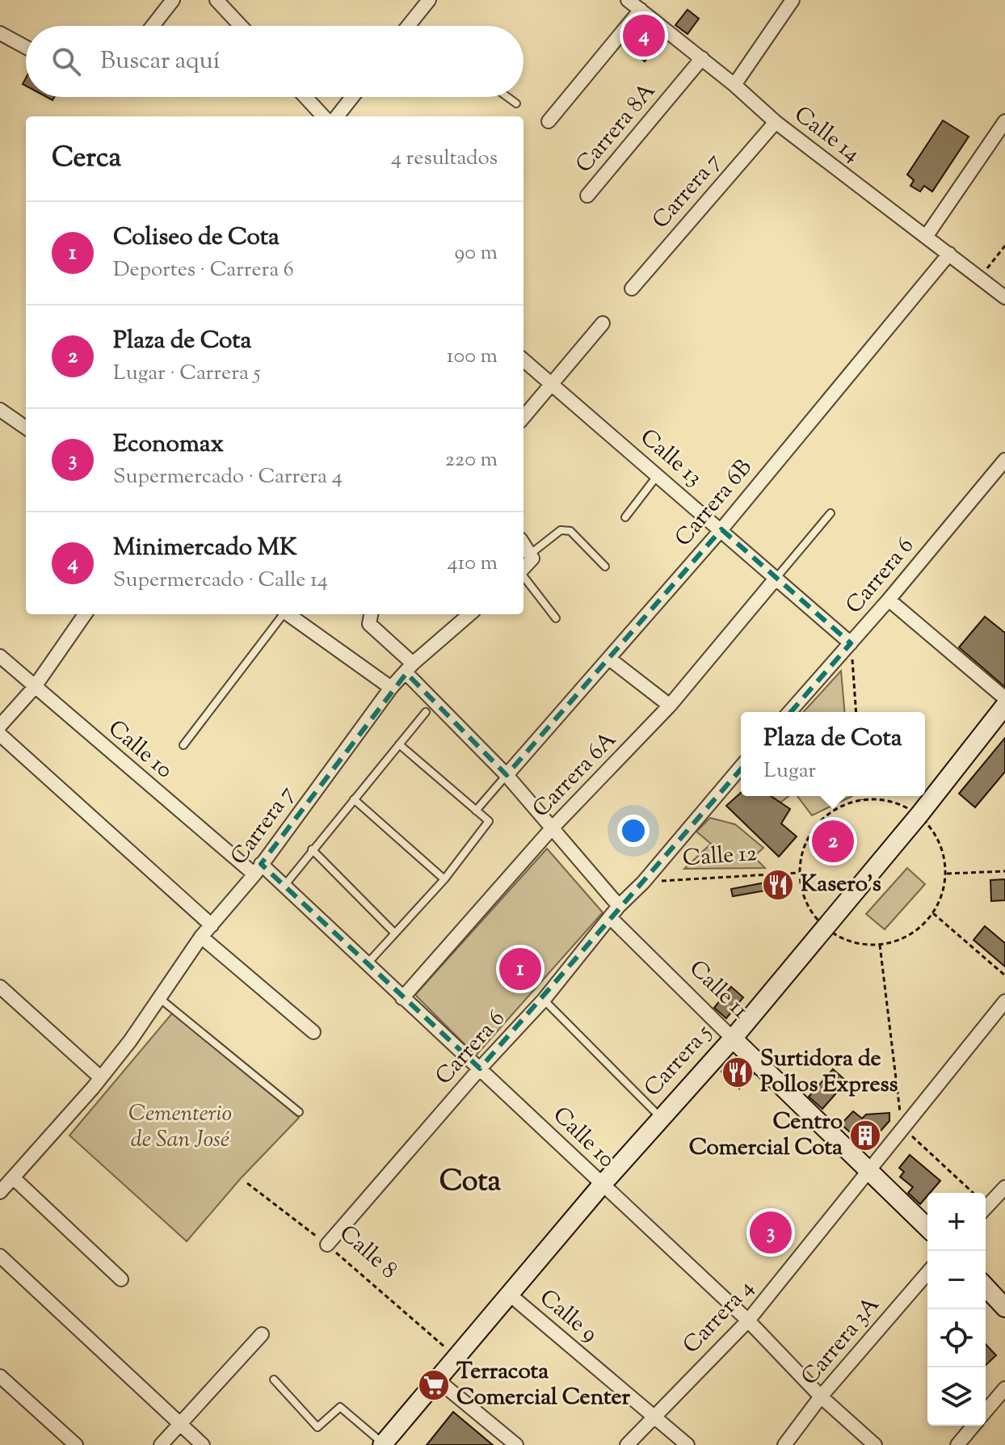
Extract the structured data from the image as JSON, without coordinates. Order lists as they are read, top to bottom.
{
  "streets": {
    "main road": ["Calle 11", "Carrera 5"],
    "street": [
      "Carrera 8A",
      "Calle 14",
      "Carrera 7",
      "Calle 13",
      "Carrera 6B",
      "Carrera 6",
      "Calle 10",
      "Carrera 6A",
      "Calle 9",
      "Carrera 4",
      "Carrera 3A"
    ],
    "path": ["Calle 12", "Calle 8"]
  },
  "crossings": [
    ["Carrera 8A", "Calle 14"],
    ["Calle 14", "Carrera 7"],
    ["Calle 14", "Carrera 6B"],
    ["Carrera 7", "Calle 10"],
    ["Calle 13", "Carrera 6B"],
    ["Calle 13", "Carrera 6"],
    ["Calle 13", "Carrera 6A"],
    ["Carrera 6", "Calle 10"],
    ["Carrera 6", "Calle 12"],
    ["Carrera 6", "Calle 11"],
    ["Carrera 6", "Calle 8"],
    ["Calle 10", "Carrera 6A"],
    ["Calle 10", "Carrera 5"],
    ["Calle 10", "Carrera 4"],
    ["Calle 10", "Carrera 3A"],
    ["Calle 11", "Carrera 5"],
    ["Calle 11", "Carrera 4"],
    ["Carrera 5", "Calle 8"],
    ["Carrera 5", "Calle 9"],
    ["Calle 9", "Carrera 4"]
  ],
  "districts": ["Cota"],
  "parks": ["Cementerio de San José"],
  "places": {
    "restaurant": ["Kasero's", "Surtidora de Pollos Express"],
    "building": ["Centro Comercial Cota"],
    "supermarket": ["Terracota Comercial Center"]
  },
  "page": {
    "pins": [
      "4",
      "2",
      "1",
      "3"
    ],
    "search": "Buscar aquí",
    "heading": ["Cerca", "4 resultados"],
    "list": [
      {
        "mark": "1",
        "name": "Coliseo de Cota",
        "note": "Deportes · Carrera 6",
        "value": "90 m"
      },
      {
        "mark": "2",
        "name": "Plaza de Cota",
        "note": "Lugar · Carrera 5",
        "value": "100 m"
      },
      {
        "mark": "3",
        "name": "Economax",
        "note": "Supermercado · Carrera 4",
        "value": "220 m"
      },
      {
        "mark": "4",
        "name": "Minimercado MK",
        "note": "Supermercado · Calle 14",
        "value": "410 m"
      }
    ],
    "popup": ["Plaza de Cota", "Lugar"],
    "map_buttons": ["+", "−"]
  }
}
